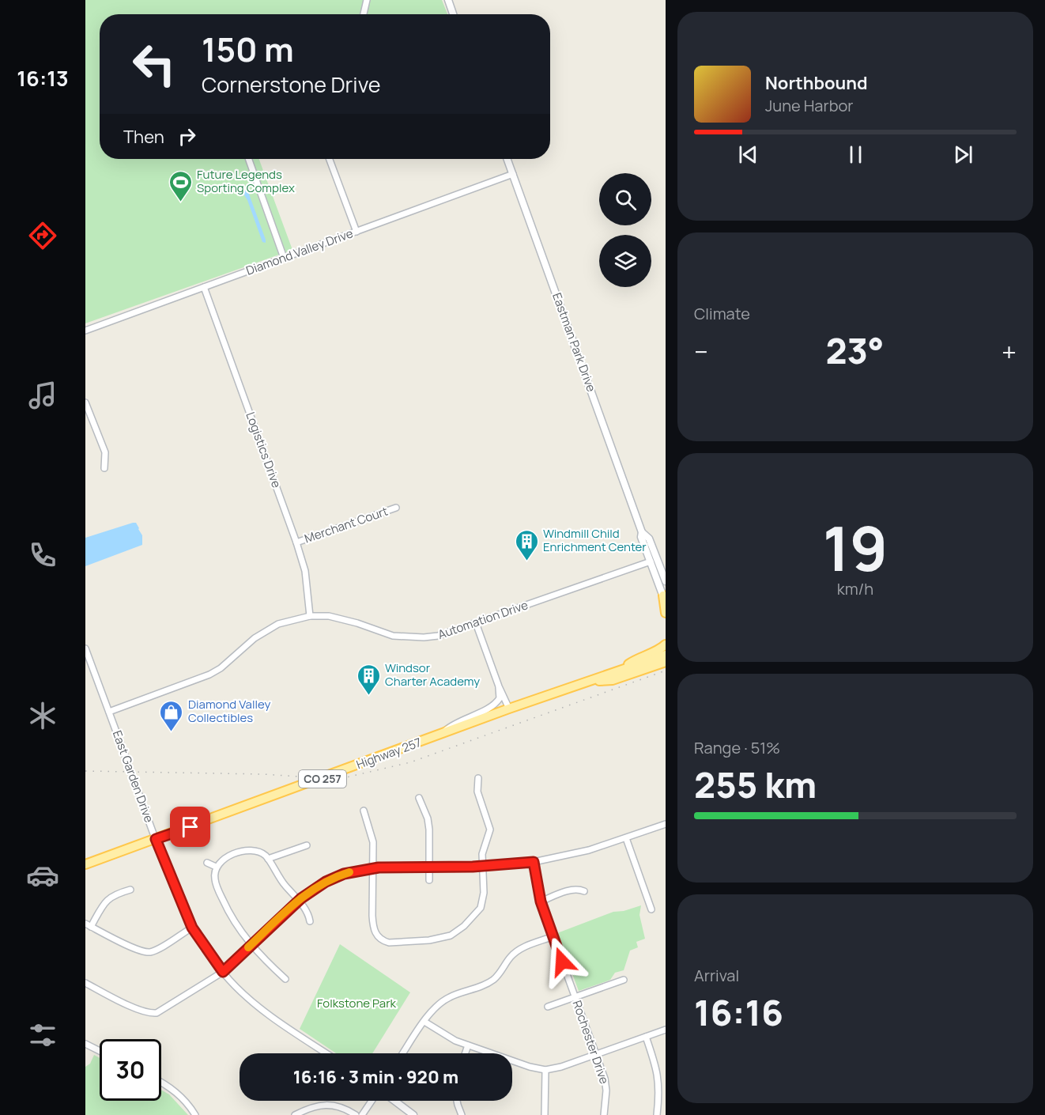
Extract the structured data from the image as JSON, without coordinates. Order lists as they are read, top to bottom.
{
  "streets": {
    "main road": ["Highway 257", "CO 257"],
    "street": [
      "Diamond Valley Drive",
      "Eastman Park Drive",
      "Logistics Drive",
      "Merchant Court",
      "Automation Drive",
      "East Garden Drive",
      "Rochester Drive"
    ]
  },
  "crossings": [
    ["Diamond Valley Drive", "Eastman Park Drive"],
    ["Diamond Valley Drive", "Logistics Drive"],
    ["Eastman Park Drive", "Automation Drive"],
    ["Logistics Drive", "Merchant Court"],
    ["Logistics Drive", "Automation Drive"],
    ["Automation Drive", "East Garden Drive"],
    ["Highway 257", "East Garden Drive"]
  ],
  "parks": ["Folkstone Park"],
  "places": {
    "sports": ["Future Legends Sporting Complex"],
    "building": ["Windmill Child Enrichment Center", "Windsor Charter Academy"],
    "shop": ["Diamond Valley Collectibles"]
  },
  "page": {
    "tabs": "16:13",
    "turn": ["150 m", "Cornerstone Drive"],
    "song": ["Northbound", "June Harbor"],
    "then": "Then",
    "tile": [
      "Climate",
      ["19", "km/h"],
      ["Range · 51%", "255 km"],
      ["Arrival", "16:16"]
    ],
    "heat": ["−", "23°", "+"],
    "limit": "30",
    "trip": "16:16 · 3 min · 920 m"
  }
}
